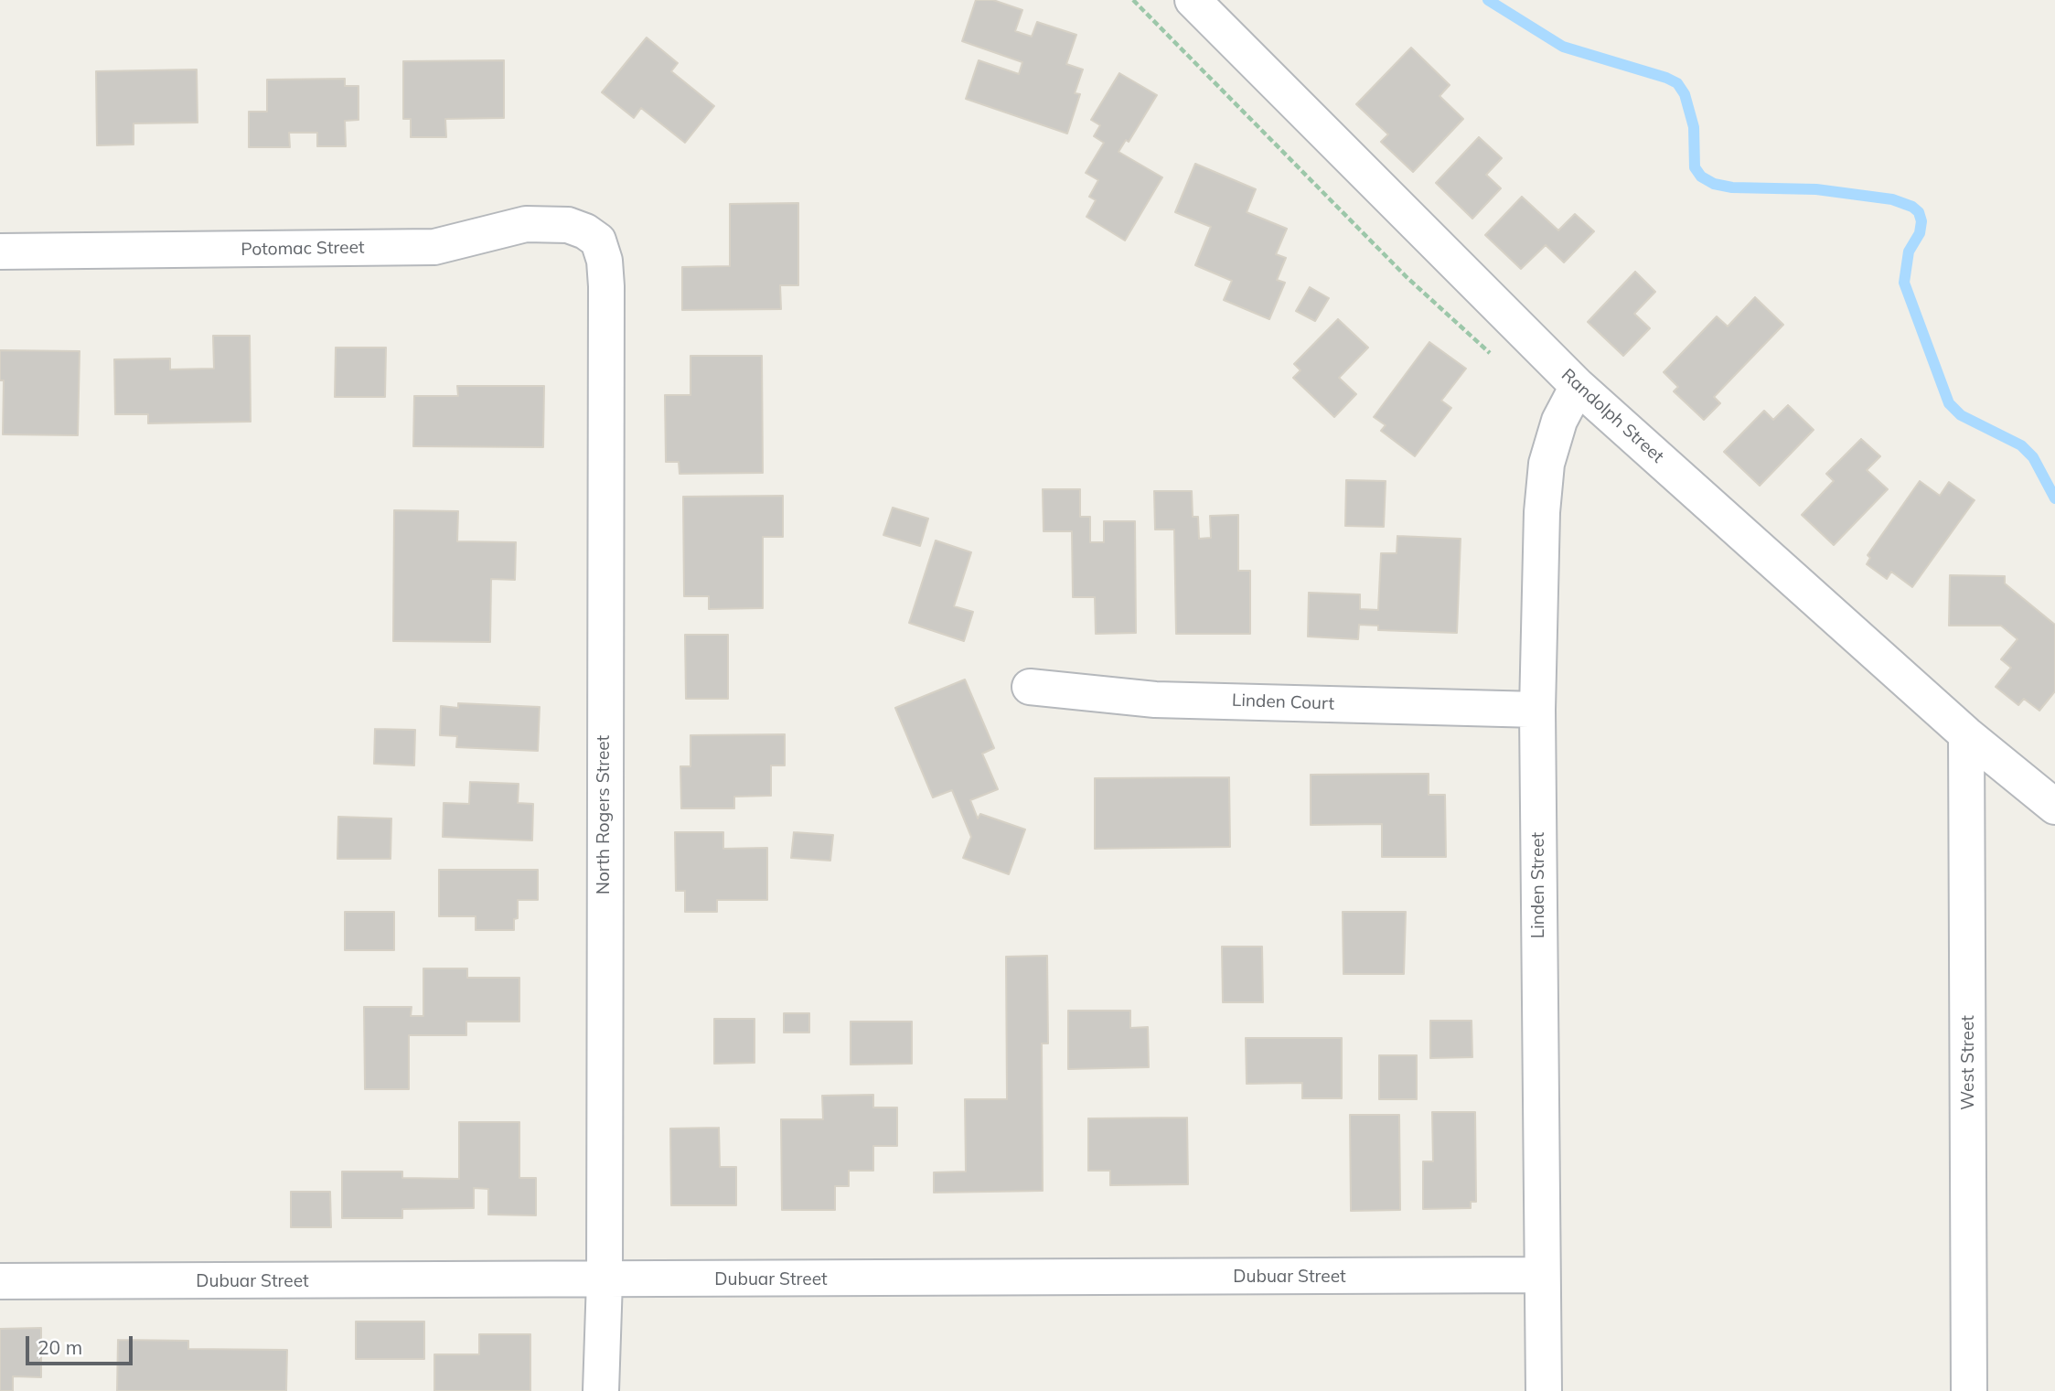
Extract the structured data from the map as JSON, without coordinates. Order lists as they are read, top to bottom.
{
  "streets": {
    "street": [
      "Potomac Street",
      "Randolph Street",
      "Linden Court",
      "North Rogers Street",
      "Linden Street",
      "West Street",
      "Dubuar Street"
    ]
  },
  "crossings": [
    ["Potomac Street", "North Rogers Street"],
    ["Randolph Street", "Linden Street"],
    ["Randolph Street", "West Street"],
    ["Linden Court", "Linden Street"],
    ["North Rogers Street", "Dubuar Street"],
    ["Linden Street", "Dubuar Street"]
  ],
  "scale_bar": "20 m"
}
